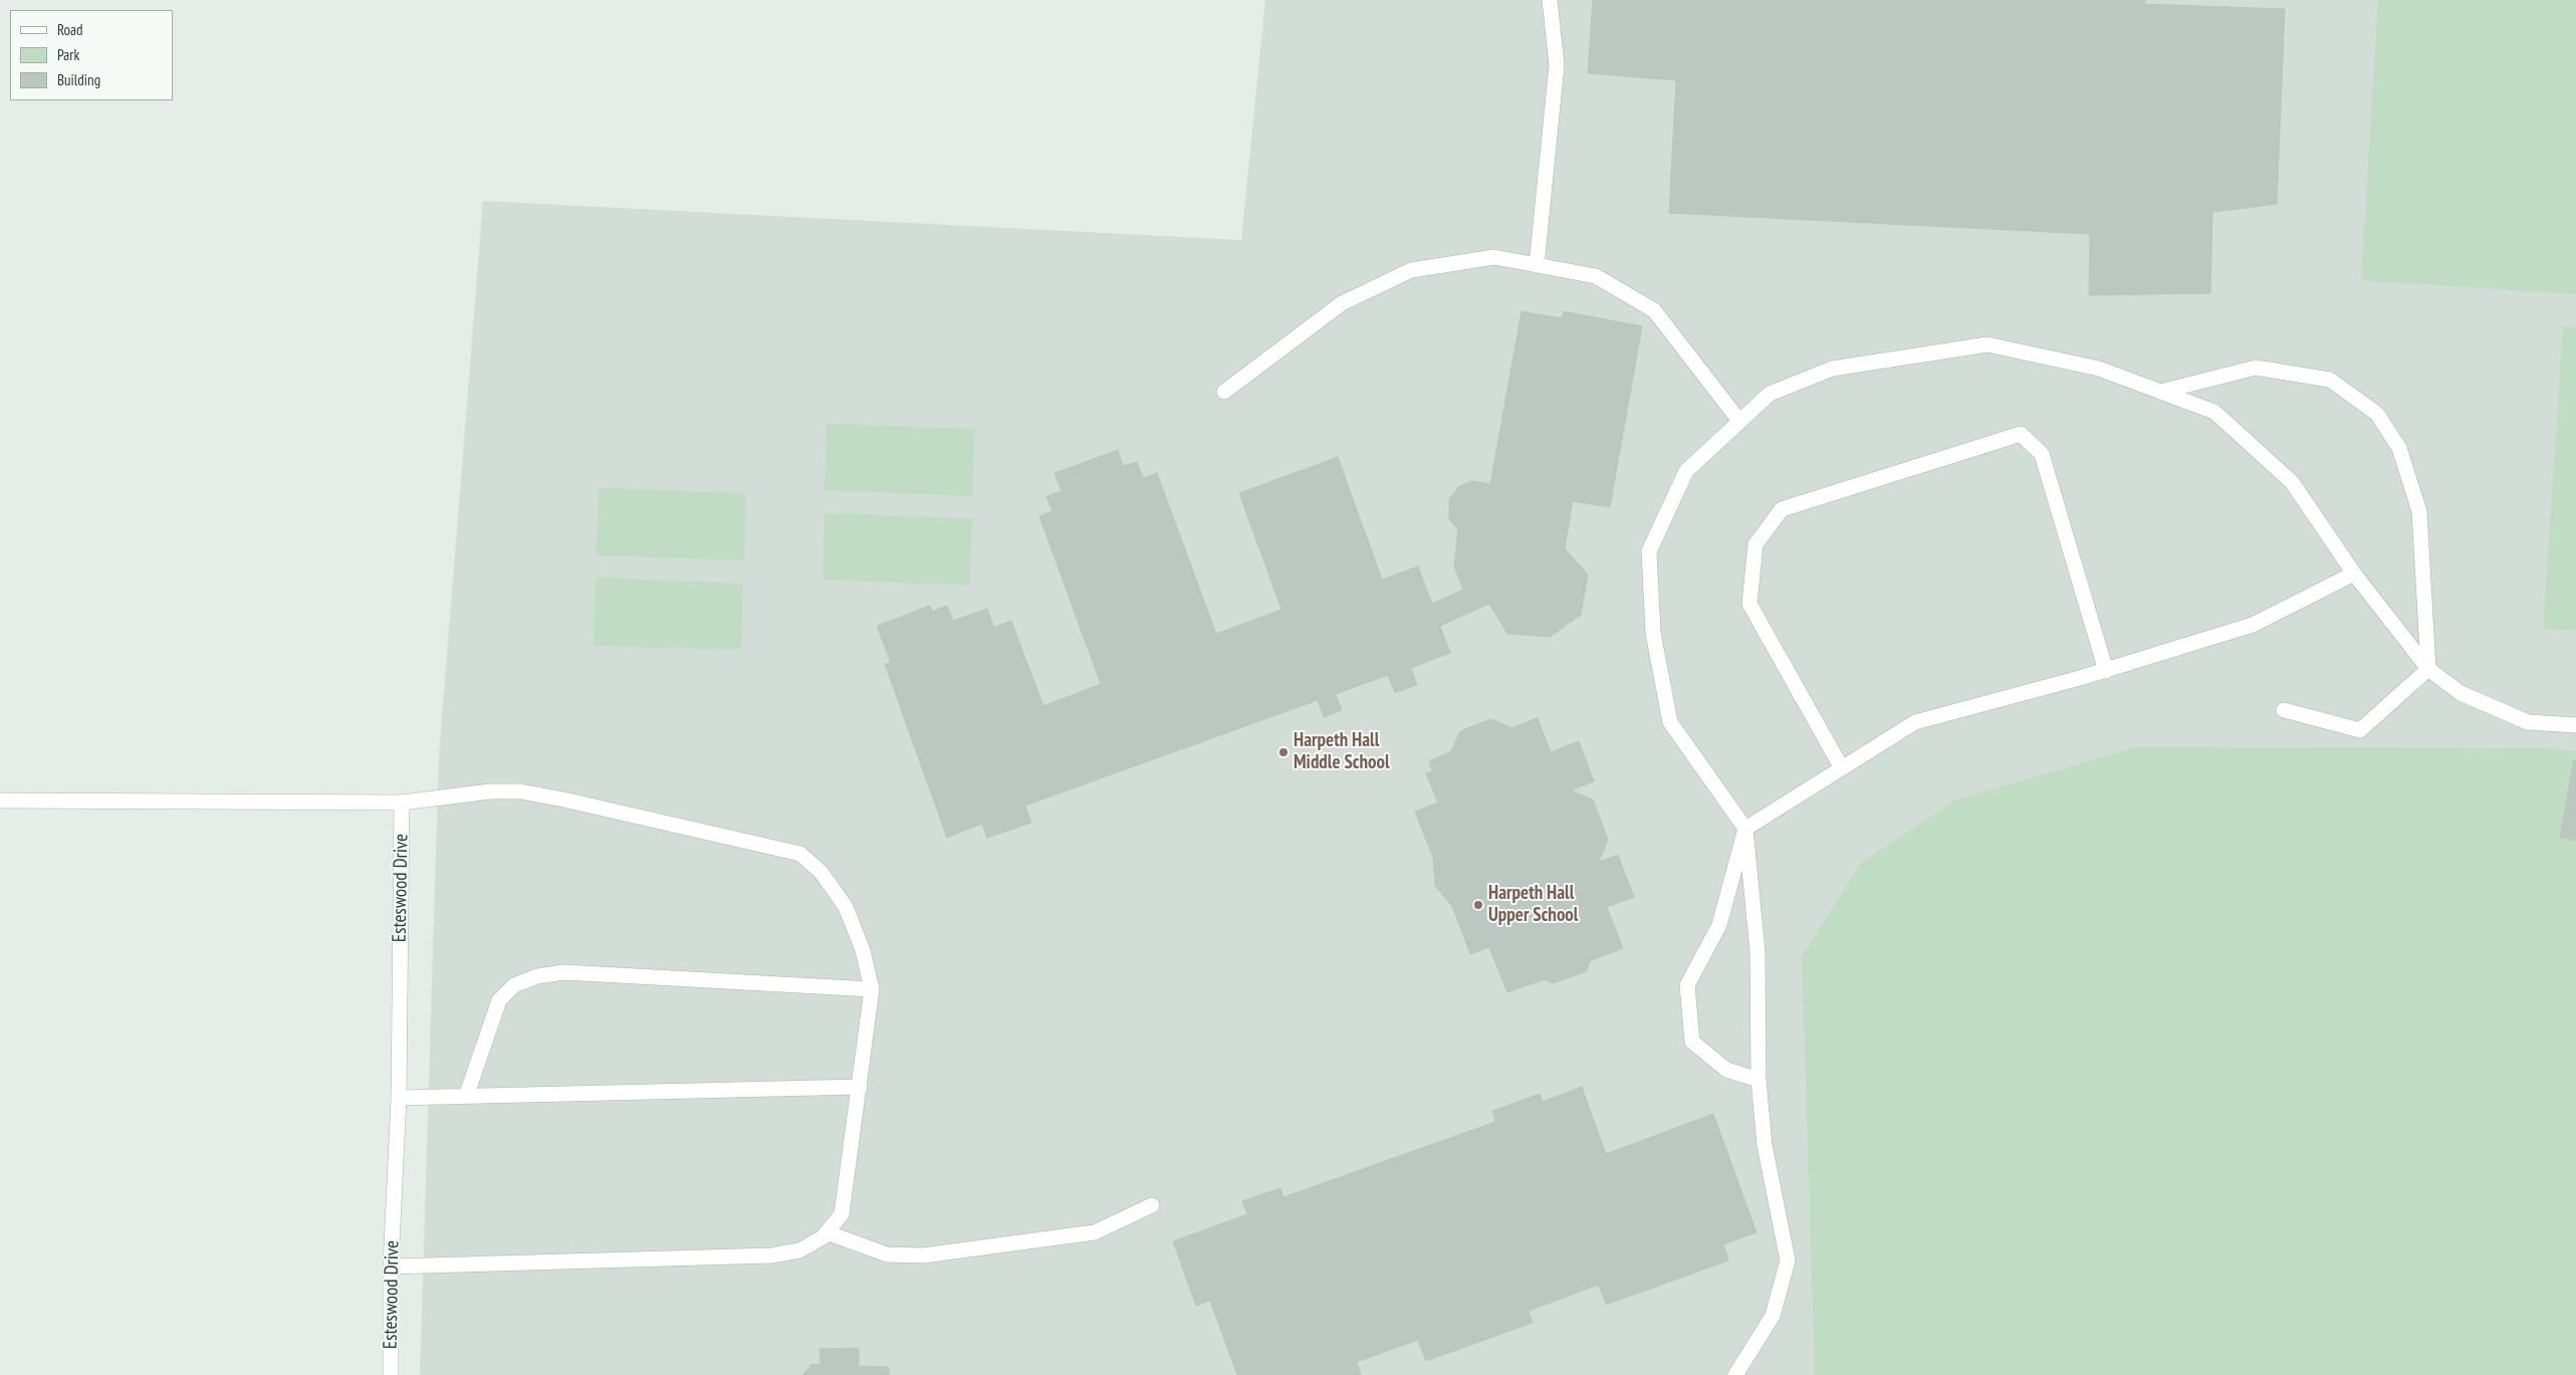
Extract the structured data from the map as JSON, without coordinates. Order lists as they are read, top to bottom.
{
  "streets": {
    "street": ["Esteswood Drive"]
  },
  "places": ["Harpeth Hall Middle School", "Harpeth Hall Upper School"],
  "legend": ["Road", "Park", "Building"]
}
